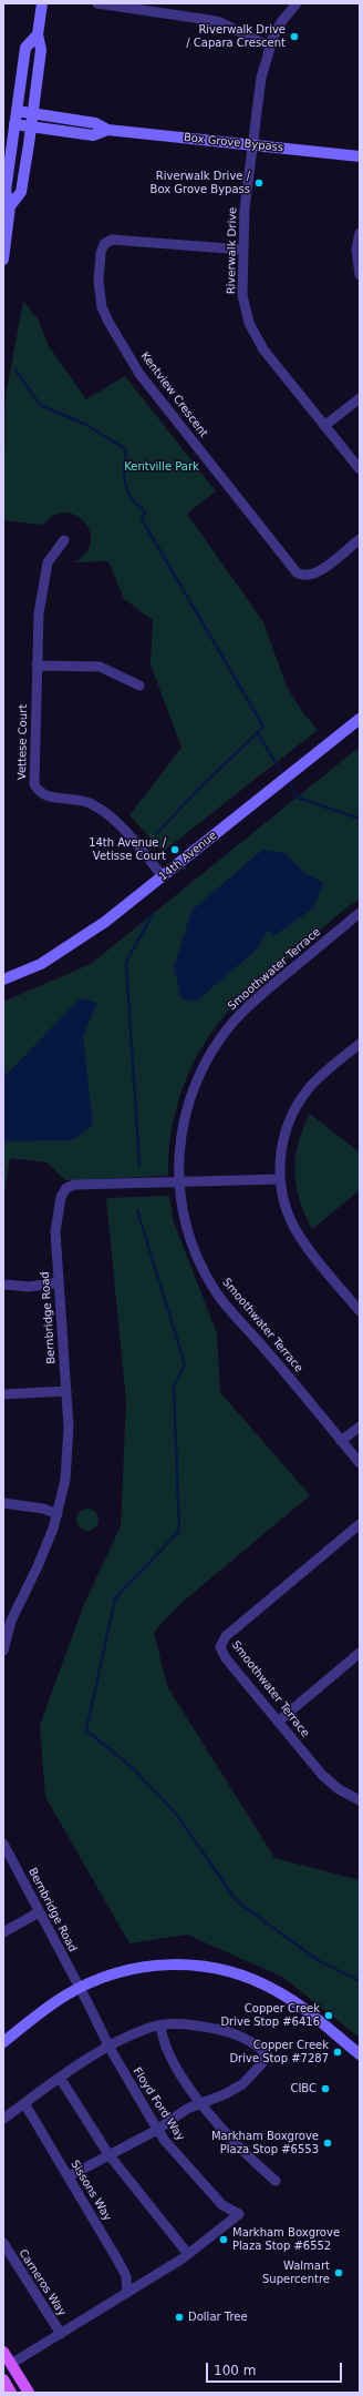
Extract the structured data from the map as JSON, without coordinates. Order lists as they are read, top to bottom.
{
  "streets": {
    "main road": ["Box Grove Bypass", "14th Avenue"],
    "street": [
      "Riverwalk Drive",
      "Kentview Crescent",
      "Vettese Court",
      "Smoothwater Terrace",
      "Bernbridge Road",
      "Floyd Ford Way",
      "Sissons Way",
      "Carneros Way"
    ]
  },
  "crossings": [
    ["Box Grove Bypass", "Riverwalk Drive"],
    ["Riverwalk Drive", "Kentview Crescent"],
    ["Vettese Court", "14th Avenue"],
    ["Smoothwater Terrace", "Bernbridge Road"],
    ["Bernbridge Road", "Floyd Ford Way"]
  ],
  "parks": ["Kentville Park"],
  "places": [
    "Riverwalk Drive / Capara Crescent",
    "Riverwalk Drive / Box Grove Bypass",
    "14th Avenue / Vetisse Court",
    "Copper Creek Drive Stop #6416",
    "Copper Creek Drive Stop #7287",
    "CIBC",
    "Markham Boxgrove Plaza Stop #6553",
    "Markham Boxgrove Plaza Stop #6552",
    "Walmart Supercentre",
    "Dollar Tree"
  ],
  "scale_bar": "100 m"
}
